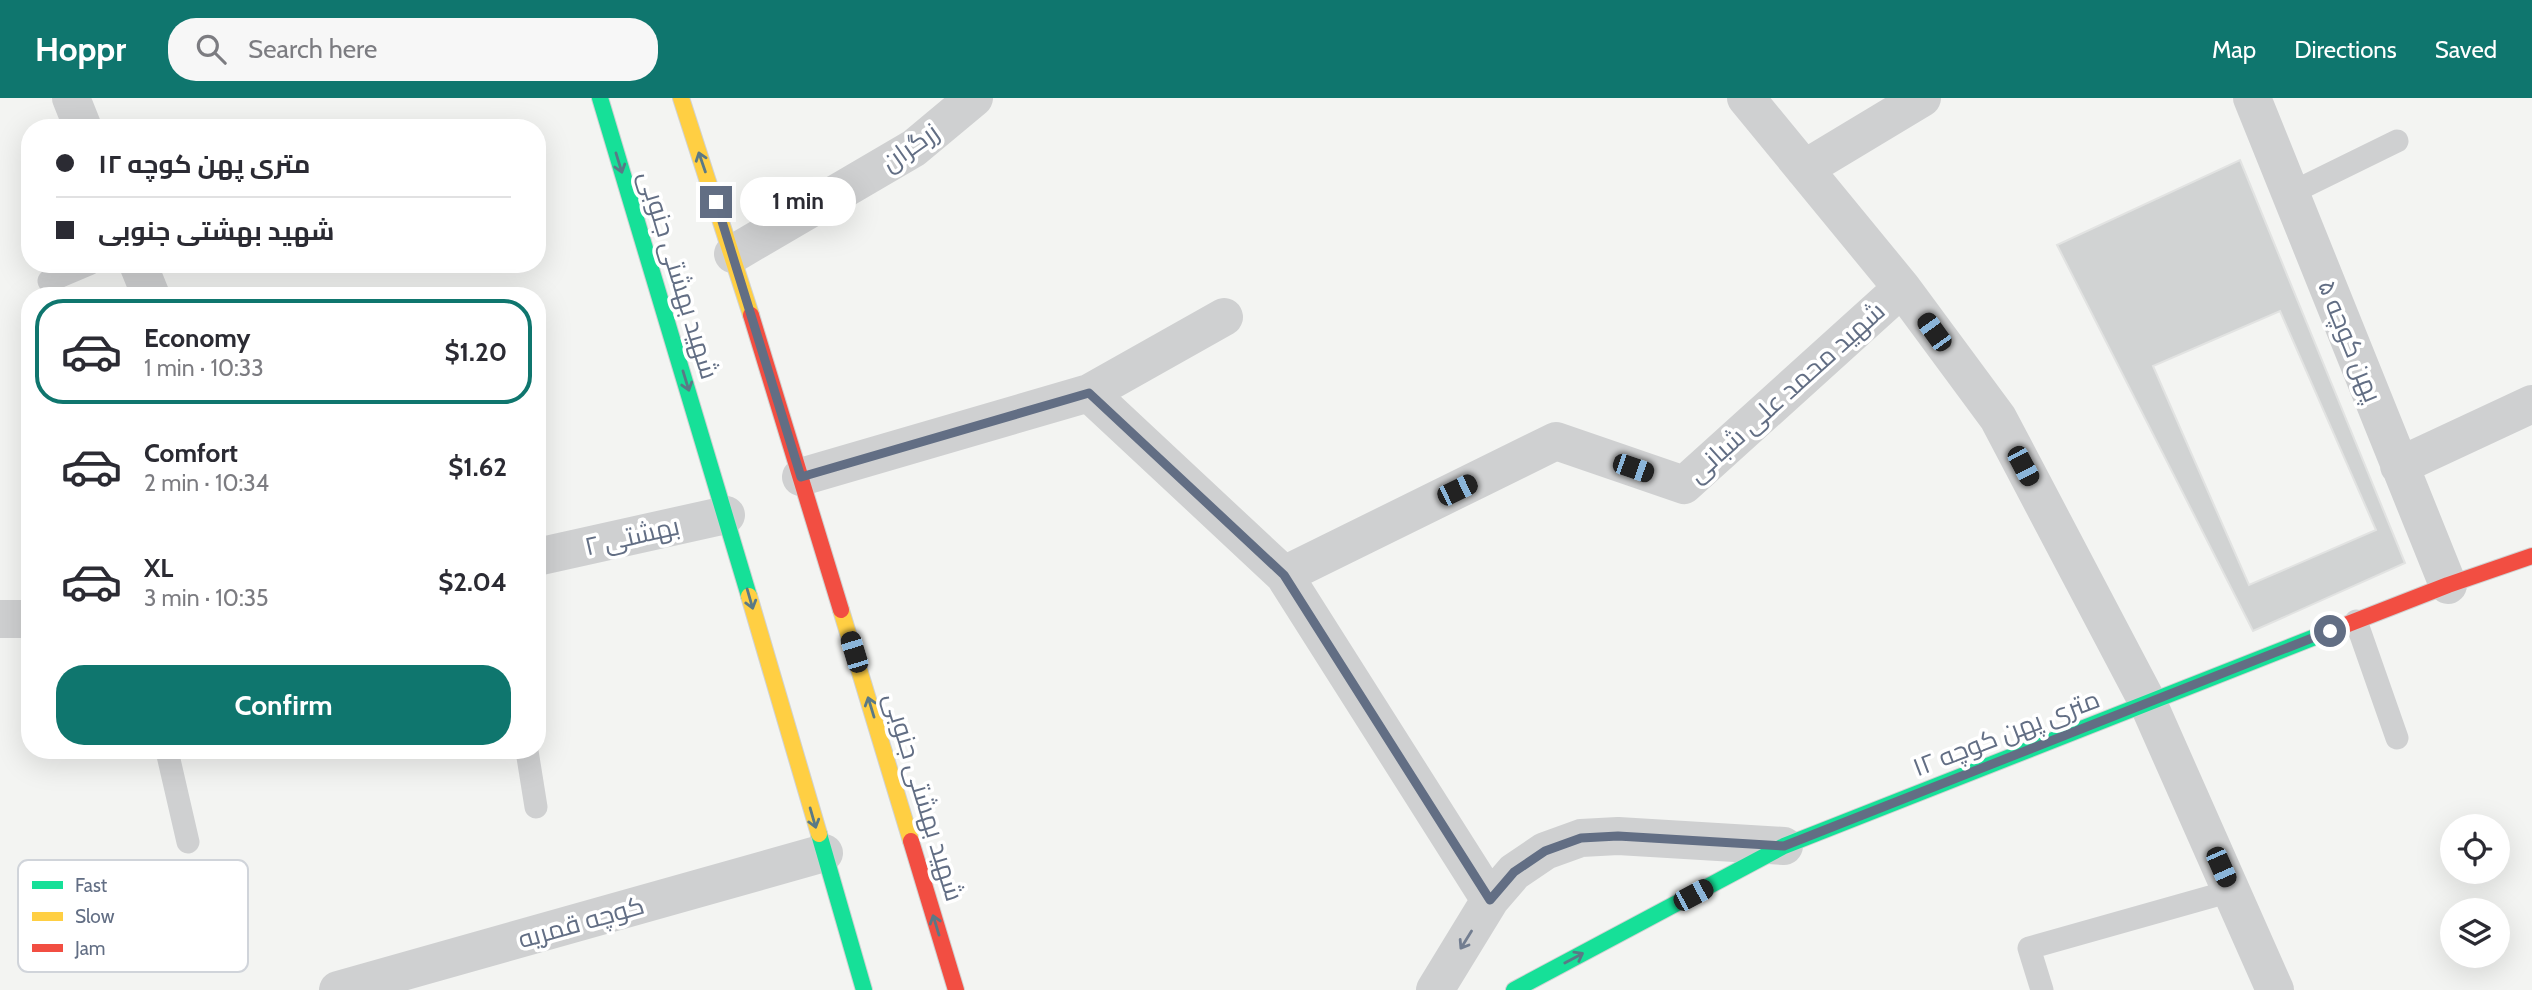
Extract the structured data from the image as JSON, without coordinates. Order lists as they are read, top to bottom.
{
  "streets": {
    "street": [
      "زرگران",
      "شهید بهشتی جنوبی",
      "پهن کوچه ۵",
      "شهید محمد علی شبانی",
      "بهشتی ۲",
      "۱۲ متری پهن کوچه",
      "کوچه قمریه"
    ]
  },
  "crossings": [
    ["زرگران", "شهید بهشتی جنوبی"],
    ["شهید بهشتی جنوبی", "بهشتی ۲"],
    ["شهید بهشتی جنوبی", "کوچه قمریه"],
    ["پهن کوچه ۵", "۱۲ متری پهن کوچه"]
  ],
  "legend": ["Fast", "Slow", "Jam"],
  "page": {
    "header": "Hoppr",
    "search": "Search here",
    "nav": ["Map", "Directions", "Saved"],
    "banner": ["۱۲ متری پهن کوچه", "شهید بهشتی جنوبی"],
    "bubble": "1 min",
    "list": [
      {
        "name": "Economy",
        "note": "1 min · 10:33",
        "value": "$1.20"
      },
      {
        "name": "Comfort",
        "note": "2 min · 10:34",
        "value": "$1.62"
      },
      {
        "name": "XL",
        "note": "3 min · 10:35",
        "value": "$2.04"
      }
    ],
    "buttons": "Confirm"
  }
}
